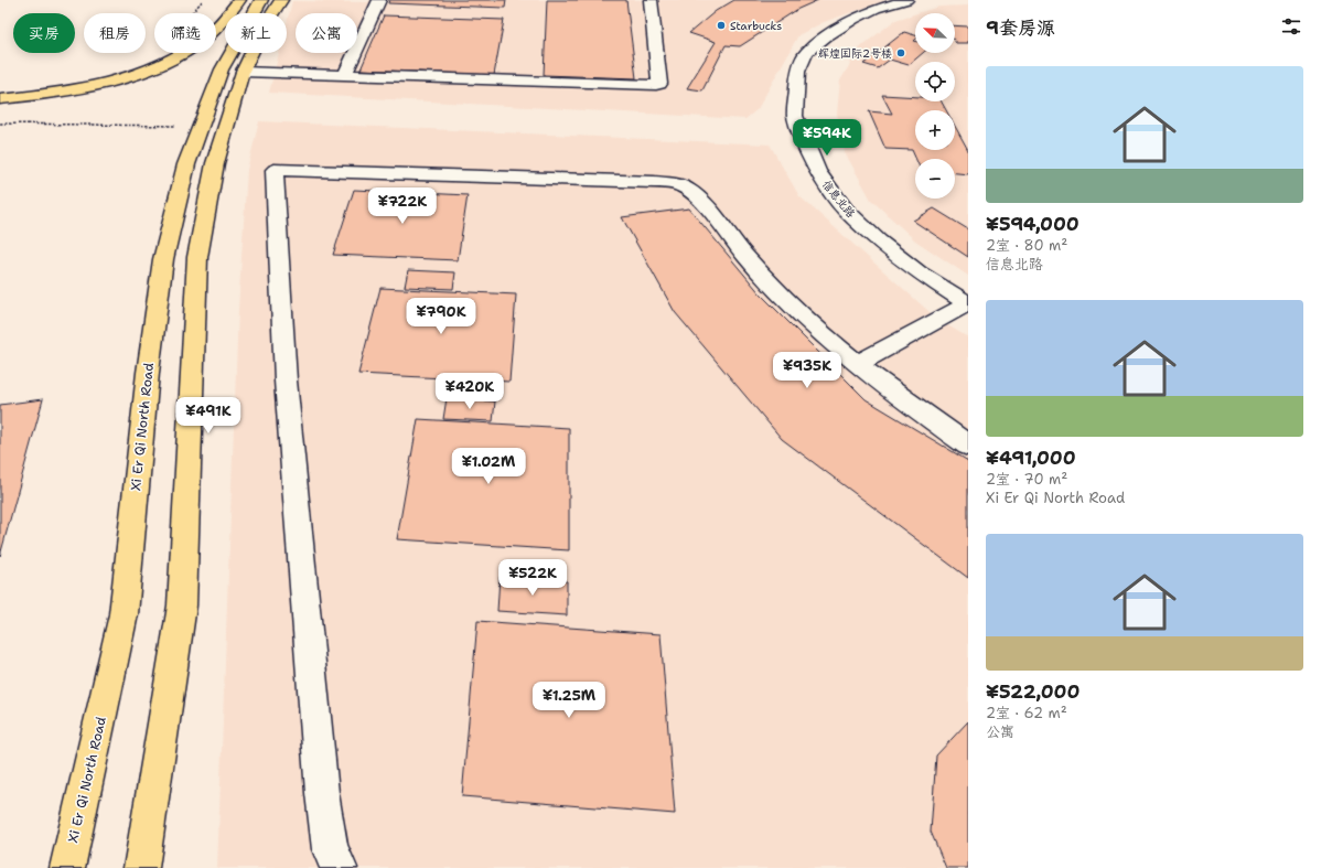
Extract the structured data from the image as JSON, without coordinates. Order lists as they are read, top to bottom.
{
  "streets": {
    "main road": ["Xi Er Qi North Road"],
    "street": ["信息北路"]
  },
  "places": ["Starbucks", "辉煌国际2号楼"],
  "north": "top left",
  "page": {
    "heading": "9套房源",
    "map_buttons": ["+", "−"],
    "chip": [
      "买房",
      "租房",
      "筛选",
      "新上",
      "公寓"
    ],
    "list": [
      {
        "name": "¥594,000",
        "note": "2室 · 80 m² · 信息北路"
      },
      {
        "name": "¥491,000",
        "note": "2室 · 70 m² · Xi Er Qi North Road"
      },
      {
        "name": "¥522,000",
        "note": "2室 · 62 m² · 公寓"
      }
    ],
    "price": [
      "¥594K",
      "¥722K",
      "¥790K",
      "¥935K",
      "¥420K",
      "¥491K",
      "¥1.02M",
      "¥522K",
      "¥1.25M"
    ]
  }
}
